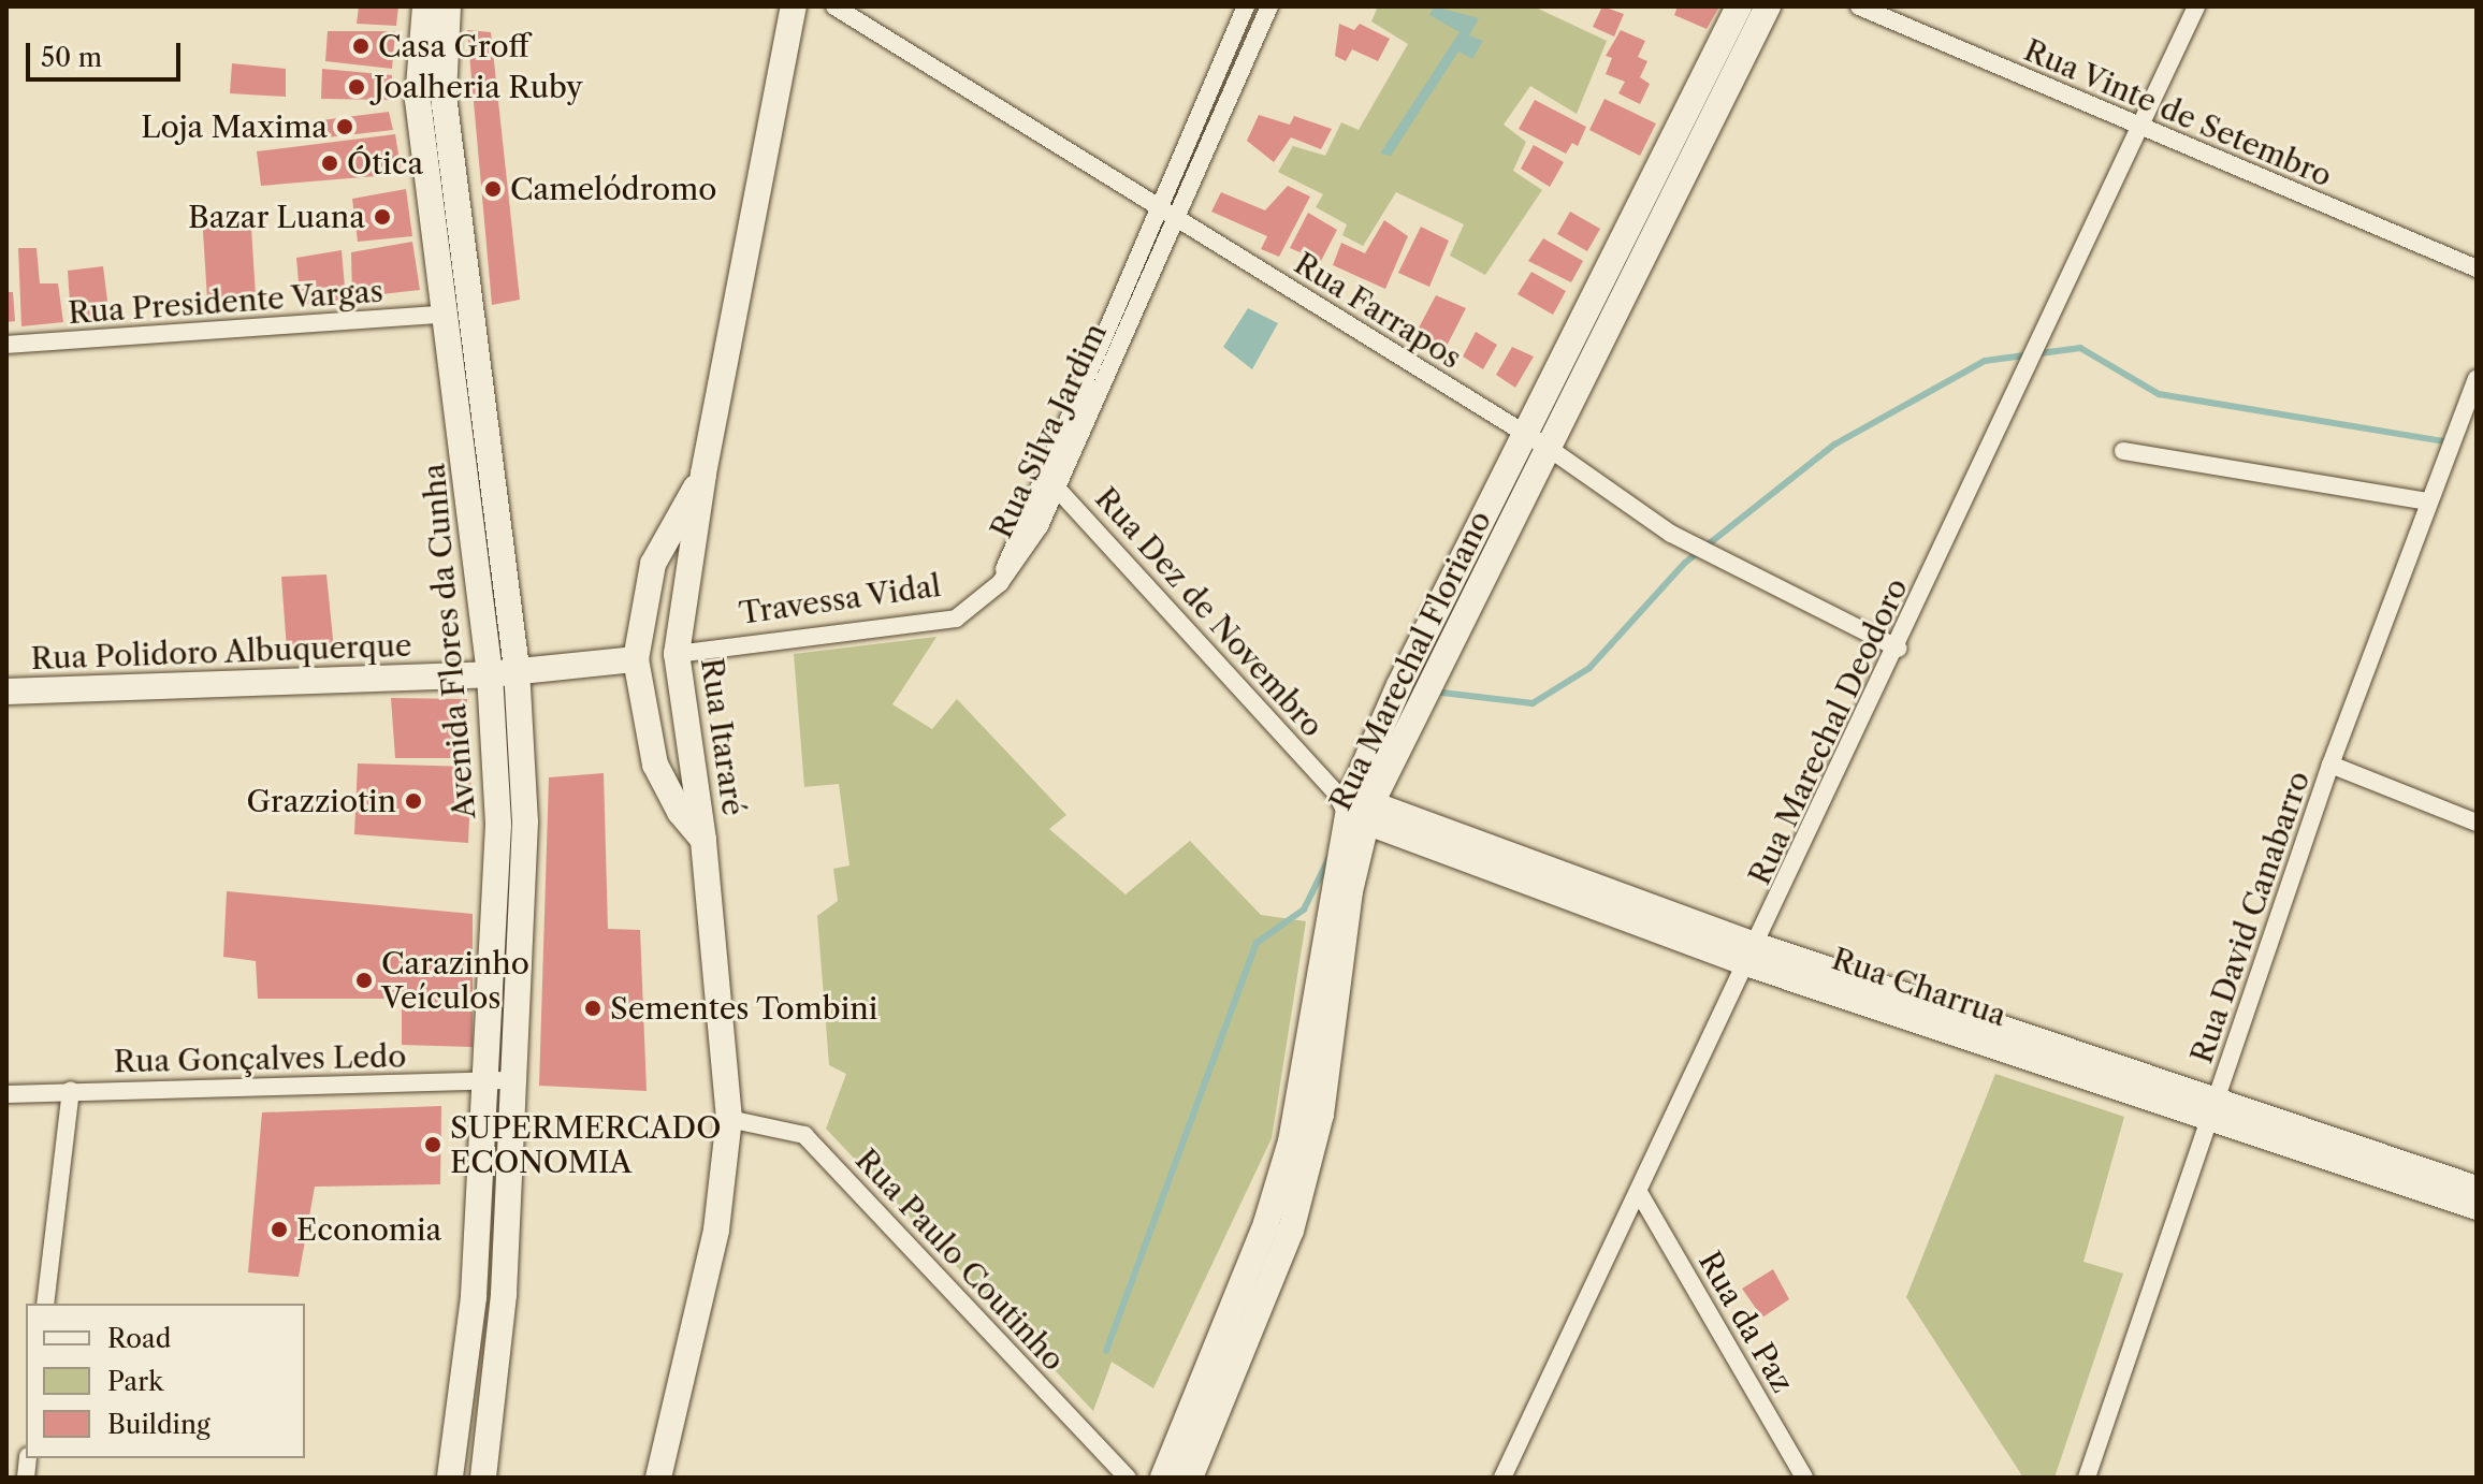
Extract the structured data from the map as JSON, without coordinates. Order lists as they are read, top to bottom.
{
  "streets": {
    "street": [
      "Rua Vinte de Setembro",
      "Rua Presidente Vargas",
      "Rua Farrapos",
      "Rua Silva Jardim",
      "Travessa Vidal",
      "Rua Dez de Novembro",
      "Avenida Flores da Cunha",
      "Rua Polidoro Albuquerque",
      "Rua Marechal Floriano",
      "Rua Marechal Deodoro",
      "Rua Itararé",
      "Rua David Canabarro",
      "Rua Charrua",
      "Rua Gonçalves Ledo",
      "Rua Paulo Coutinho",
      "Rua da Paz"
    ]
  },
  "crossings": [
    ["Rua Vinte de Setembro", "Rua Marechal Deodoro"],
    ["Rua Presidente Vargas", "Avenida Flores da Cunha"],
    ["Rua Farrapos", "Rua Silva Jardim"],
    ["Rua Farrapos", "Rua Marechal Floriano"],
    ["Rua Farrapos", "Rua Marechal Deodoro"],
    ["Rua Silva Jardim", "Travessa Vidal"],
    ["Rua Silva Jardim", "Rua Dez de Novembro"],
    ["Travessa Vidal", "Rua Itararé"],
    ["Rua Dez de Novembro", "Rua Marechal Floriano"],
    ["Rua Dez de Novembro", "Rua Charrua"],
    ["Avenida Flores da Cunha", "Rua Polidoro Albuquerque"],
    ["Avenida Flores da Cunha", "Rua Gonçalves Ledo"],
    ["Rua Marechal Floriano", "Rua Charrua"],
    ["Rua Marechal Deodoro", "Rua Charrua"],
    ["Rua Marechal Deodoro", "Rua da Paz"],
    ["Rua Itararé", "Rua Paulo Coutinho"],
    ["Rua David Canabarro", "Rua Charrua"]
  ],
  "places": [
    "Casa Groff",
    "Joalheria Ruby",
    "Loja Maxima",
    "Ótica",
    "Camelódromo",
    "Bazar Luana",
    "Grazziotin",
    "Carazinho Veículos",
    "Sementes Tombini",
    "SUPERMERCADO ECONOMIA",
    "Economia"
  ],
  "legend": ["Road", "Park", "Building"],
  "scale_bar": "50 m"
}
